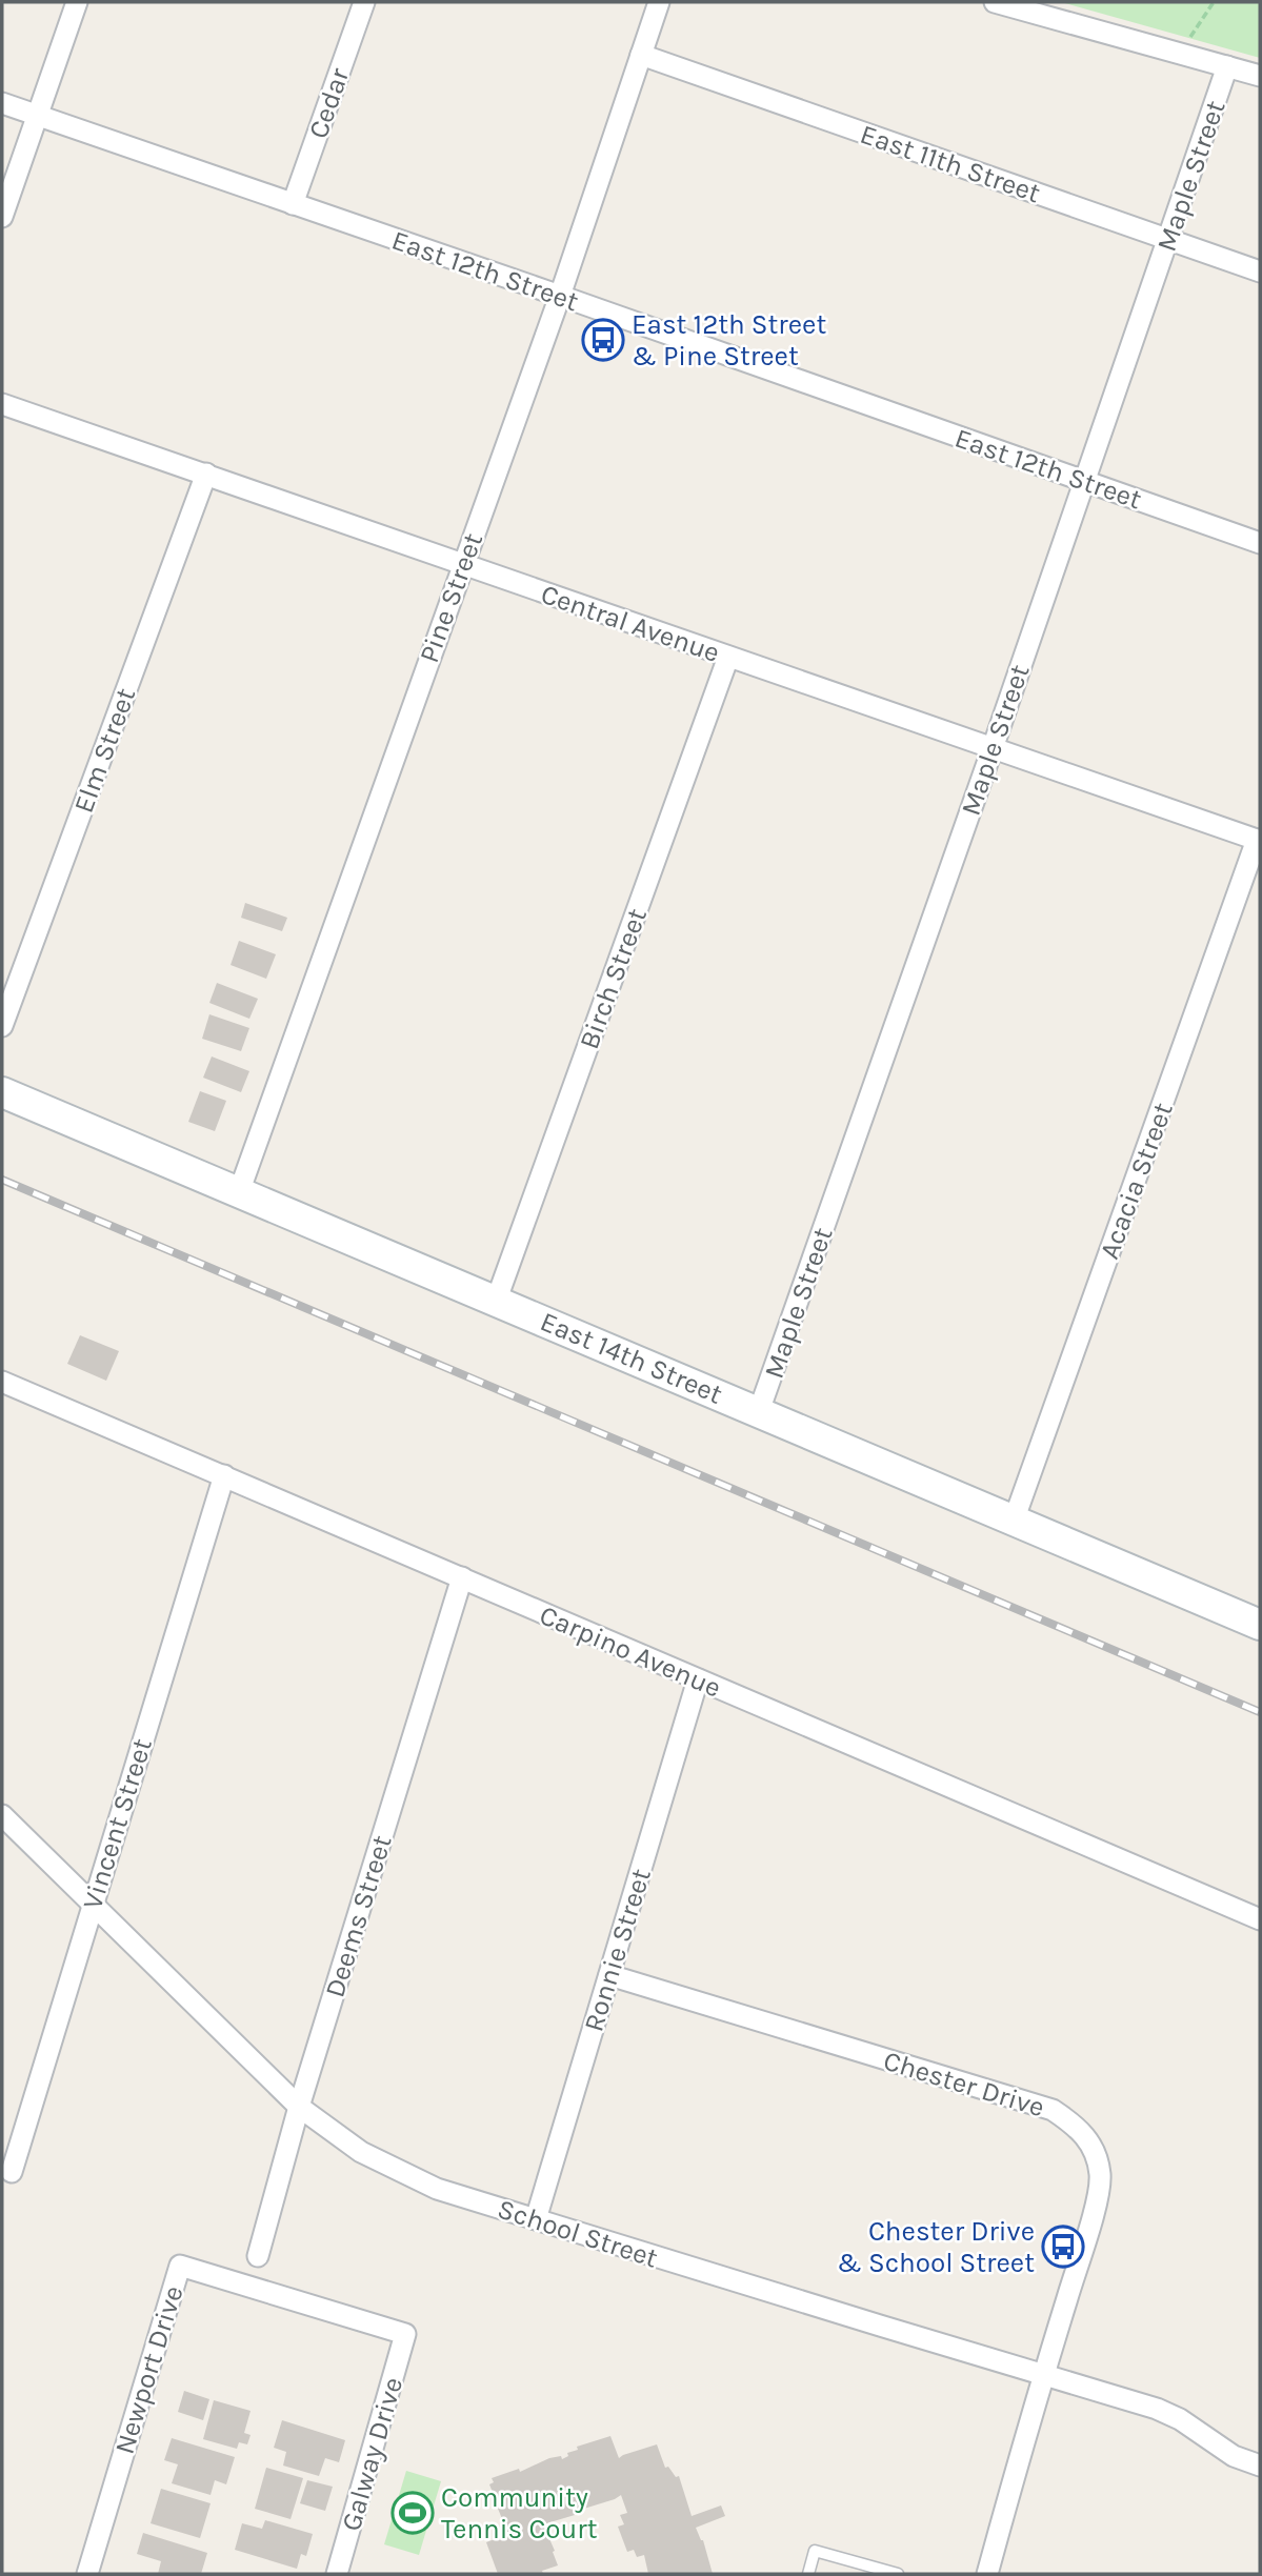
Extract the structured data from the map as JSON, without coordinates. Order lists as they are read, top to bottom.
{
  "streets": {
    "street": [
      "Cedar",
      "East 11th Street",
      "Maple Street",
      "East 12th Street",
      "Pine Street",
      "Central Avenue",
      "Elm Street",
      "Birch Street",
      "Acacia Street",
      "East 14th Street",
      "Carpino Avenue",
      "Vincent Street",
      "Deems Street",
      "Ronnie Street",
      "Chester Drive",
      "School Street",
      "Newport Drive",
      "Galway Drive"
    ]
  },
  "crossings": [
    ["Cedar", "East 12th Street"],
    ["East 11th Street", "Maple Street"],
    ["East 11th Street", "Pine Street"],
    ["Maple Street", "East 12th Street"],
    ["Maple Street", "Central Avenue"],
    ["Maple Street", "East 14th Street"],
    ["East 12th Street", "Pine Street"],
    ["Pine Street", "Central Avenue"],
    ["Pine Street", "East 14th Street"],
    ["Central Avenue", "Elm Street"],
    ["Central Avenue", "Birch Street"],
    ["Central Avenue", "Acacia Street"],
    ["Birch Street", "East 14th Street"],
    ["Acacia Street", "East 14th Street"],
    ["Carpino Avenue", "Vincent Street"],
    ["Carpino Avenue", "Deems Street"],
    ["Carpino Avenue", "Ronnie Street"],
    ["Vincent Street", "School Street"],
    ["Deems Street", "School Street"],
    ["Ronnie Street", "Chester Drive"],
    ["Ronnie Street", "School Street"],
    ["Chester Drive", "School Street"],
    ["Newport Drive", "Galway Drive"]
  ],
  "places": {
    "bus stop": ["East 12th Street & Pine Street", "Chester Drive & School Street"],
    "sports": ["Community Tennis Court"]
  }
}
